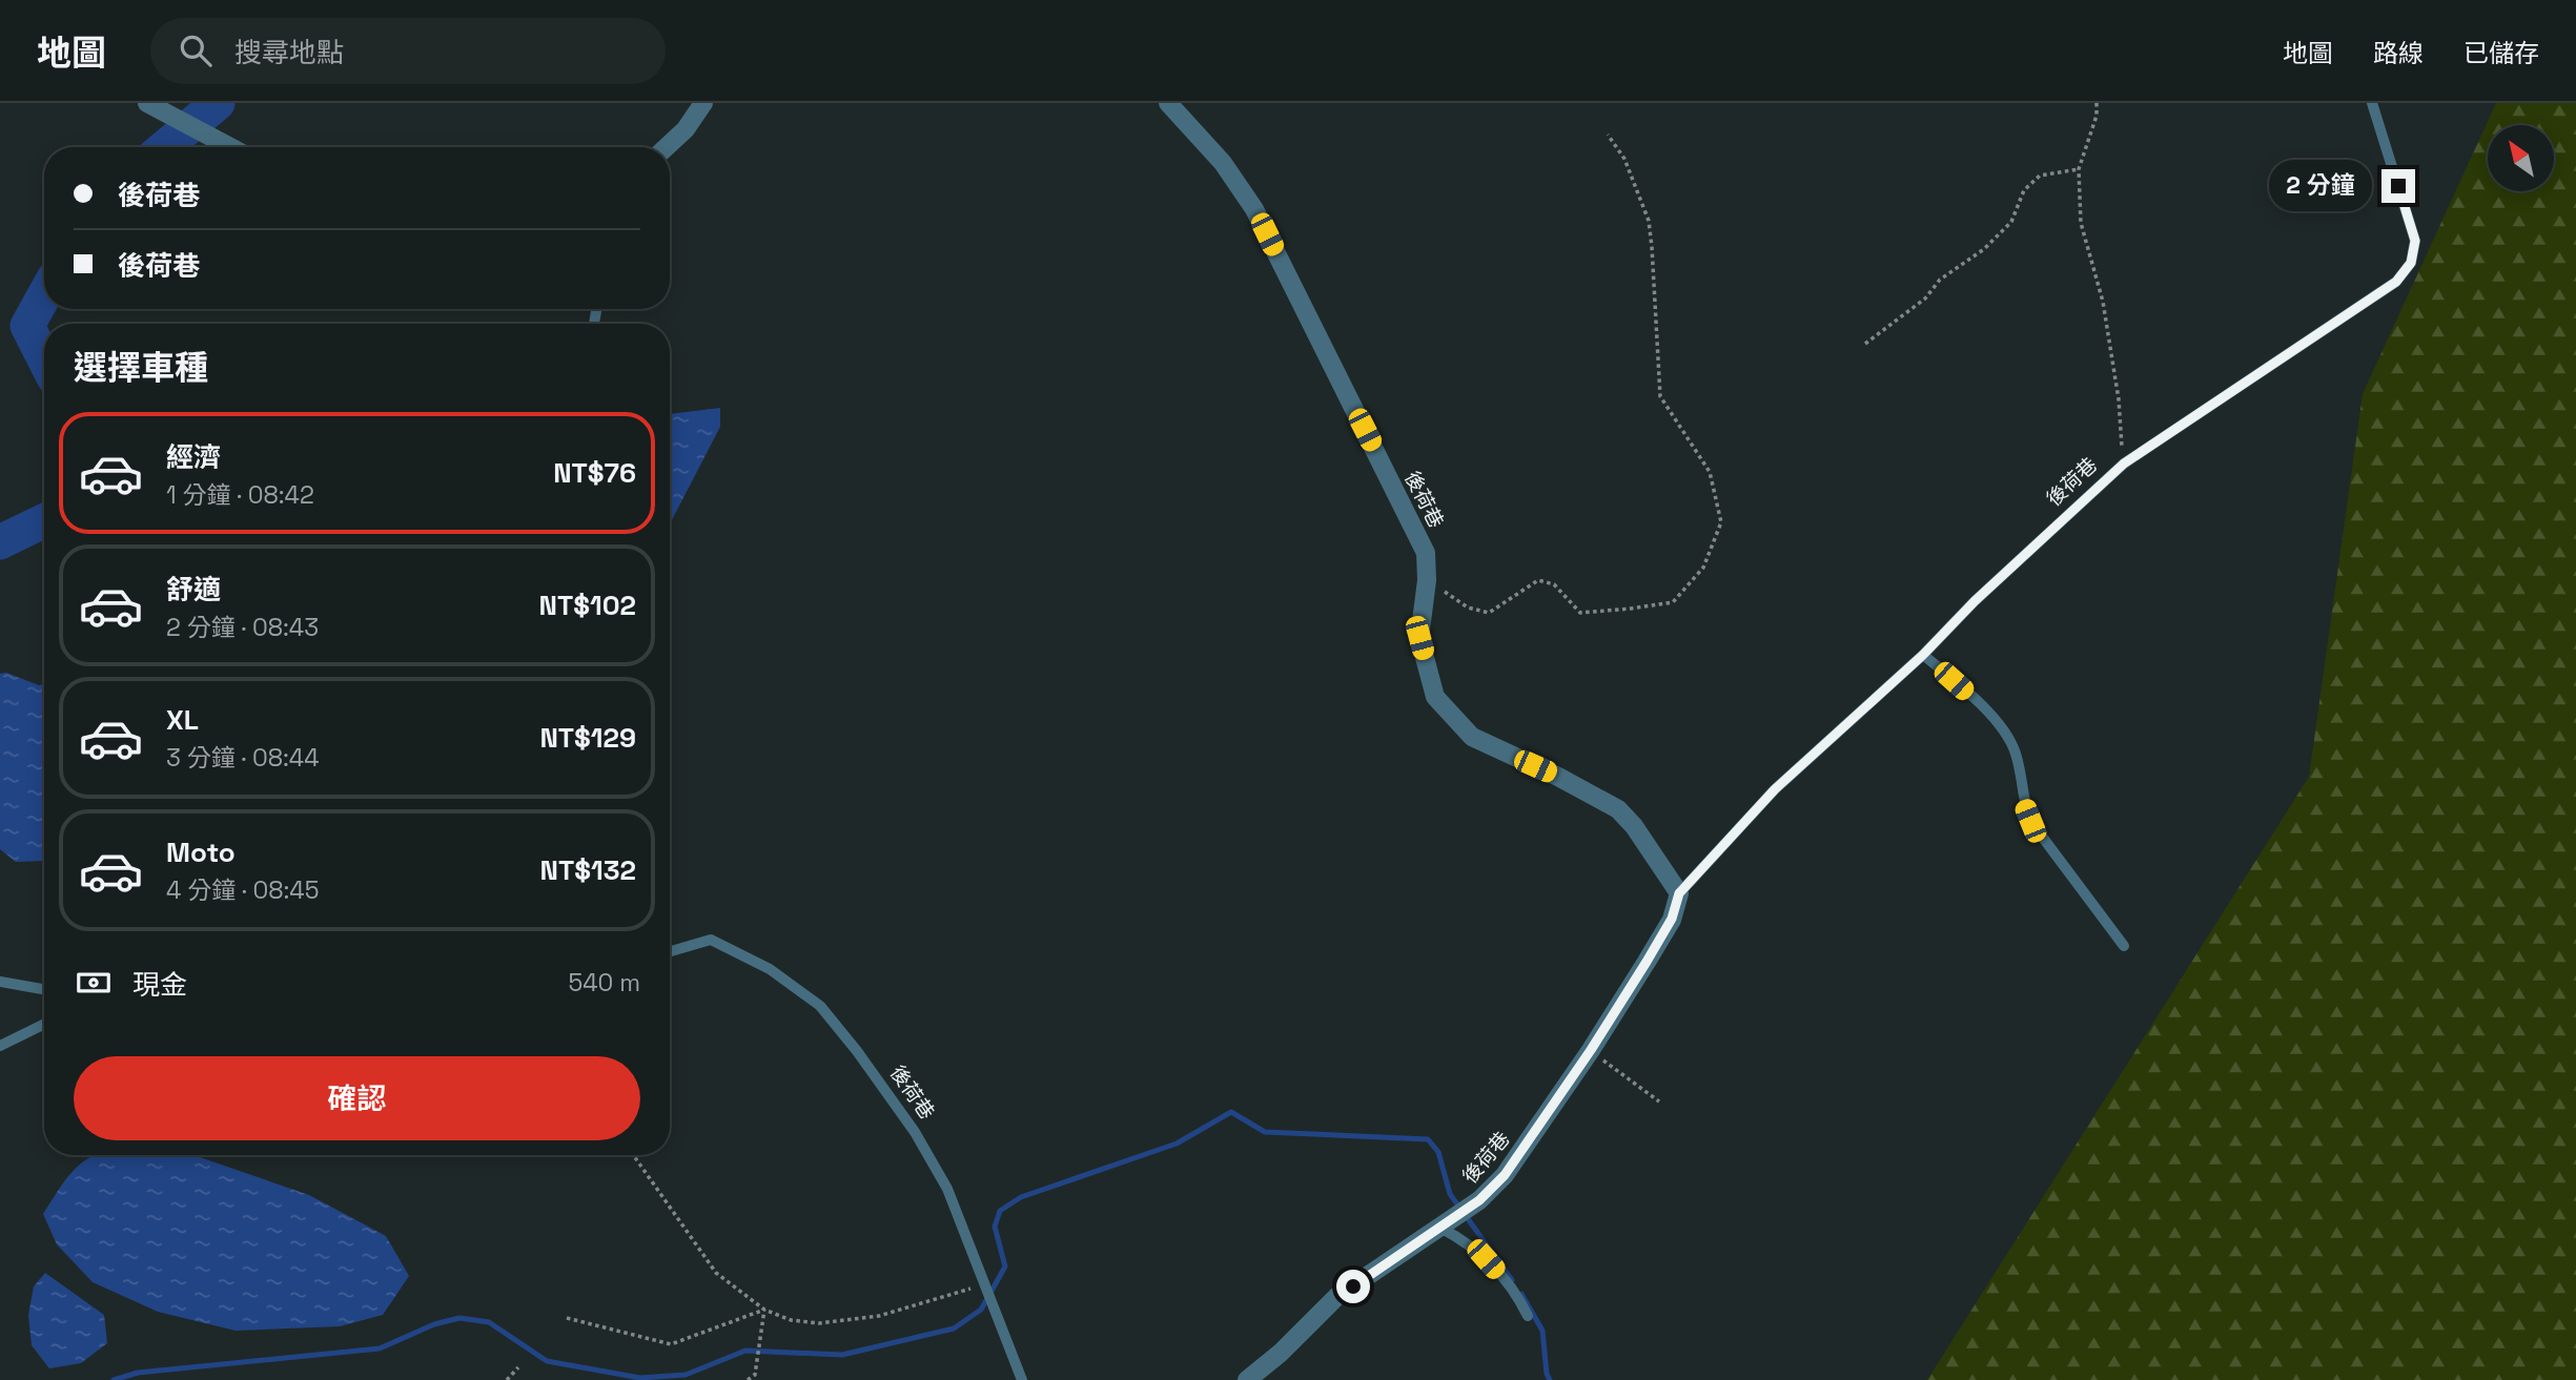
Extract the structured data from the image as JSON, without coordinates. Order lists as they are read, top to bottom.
{
  "streets": {
    "street": ["後荷巷"]
  },
  "north": "top left",
  "page": {
    "header": "地圖",
    "search": "搜尋地點",
    "nav": ["地圖", "路線", "已儲存"],
    "banner": ["後荷巷", "後荷巷"],
    "bubble": "2 分鐘",
    "heading": "選擇車種",
    "list": [
      {
        "name": "經濟",
        "note": "1 分鐘 · 08:42",
        "value": "NT$76"
      },
      {
        "name": "舒適",
        "note": "2 分鐘 · 08:43",
        "value": "NT$102"
      },
      {
        "name": "XL",
        "note": "3 分鐘 · 08:44",
        "value": "NT$129"
      },
      {
        "name": "Moto",
        "note": "4 分鐘 · 08:45",
        "value": "NT$132"
      }
    ],
    "pay": ["現金", "540 m"],
    "buttons": "確認"
  }
}
